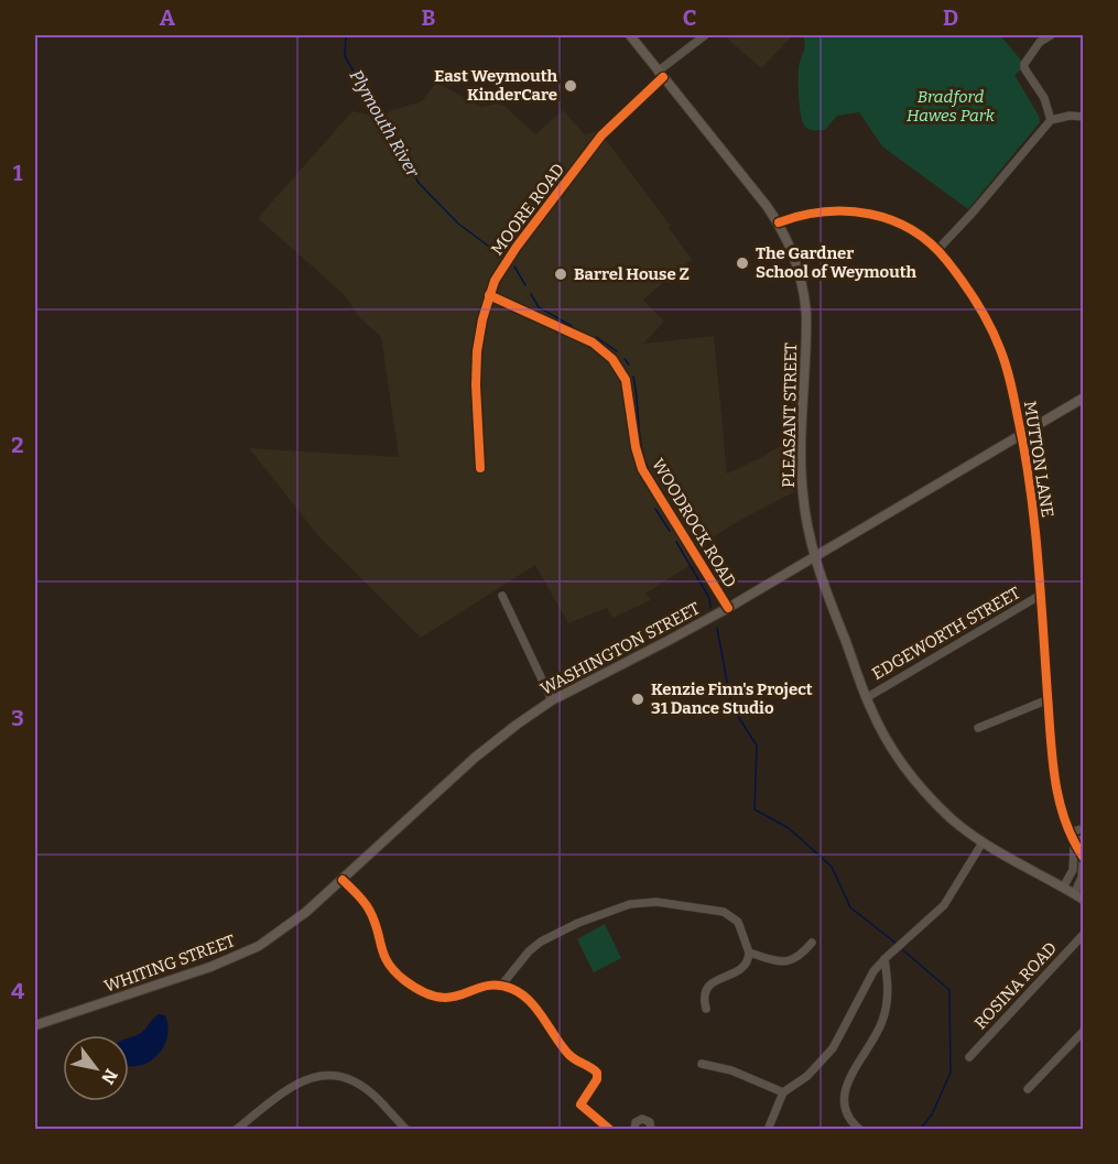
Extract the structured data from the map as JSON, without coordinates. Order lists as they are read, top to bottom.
{
  "streets": {
    "main road": ["PLEASANT STREET", "WASHINGTON STREET", "WHITING STREET"],
    "street": [
      "MOORE ROAD",
      "MUTTON LANE",
      "WOODROCK ROAD",
      "EDGEWORTH STREET",
      "ROSINA ROAD"
    ]
  },
  "crossings": [
    ["MOORE ROAD", "PLEASANT STREET"],
    ["MOORE ROAD", "WOODROCK ROAD"],
    ["PLEASANT STREET", "MUTTON LANE"],
    ["PLEASANT STREET", "EDGEWORTH STREET"],
    ["PLEASANT STREET", "WASHINGTON STREET"],
    ["MUTTON LANE", "EDGEWORTH STREET"],
    ["MUTTON LANE", "WASHINGTON STREET"],
    ["WOODROCK ROAD", "WASHINGTON STREET"],
    ["WASHINGTON STREET", "WHITING STREET"]
  ],
  "water": ["Plymouth River"],
  "parks": ["Bradford Hawes Park"],
  "places": [
    "East Weymouth KinderCare",
    "The Gardner School of Weymouth",
    "Barrel House Z",
    "Kenzie Finn's Project 31 Dance Studio"
  ],
  "north": "bottom right",
  "grid": {
    "columns": [
      "A",
      "B",
      "C",
      "D"
    ],
    "rows": [
      "1",
      "2",
      "3",
      "4"
    ]
  }
}
